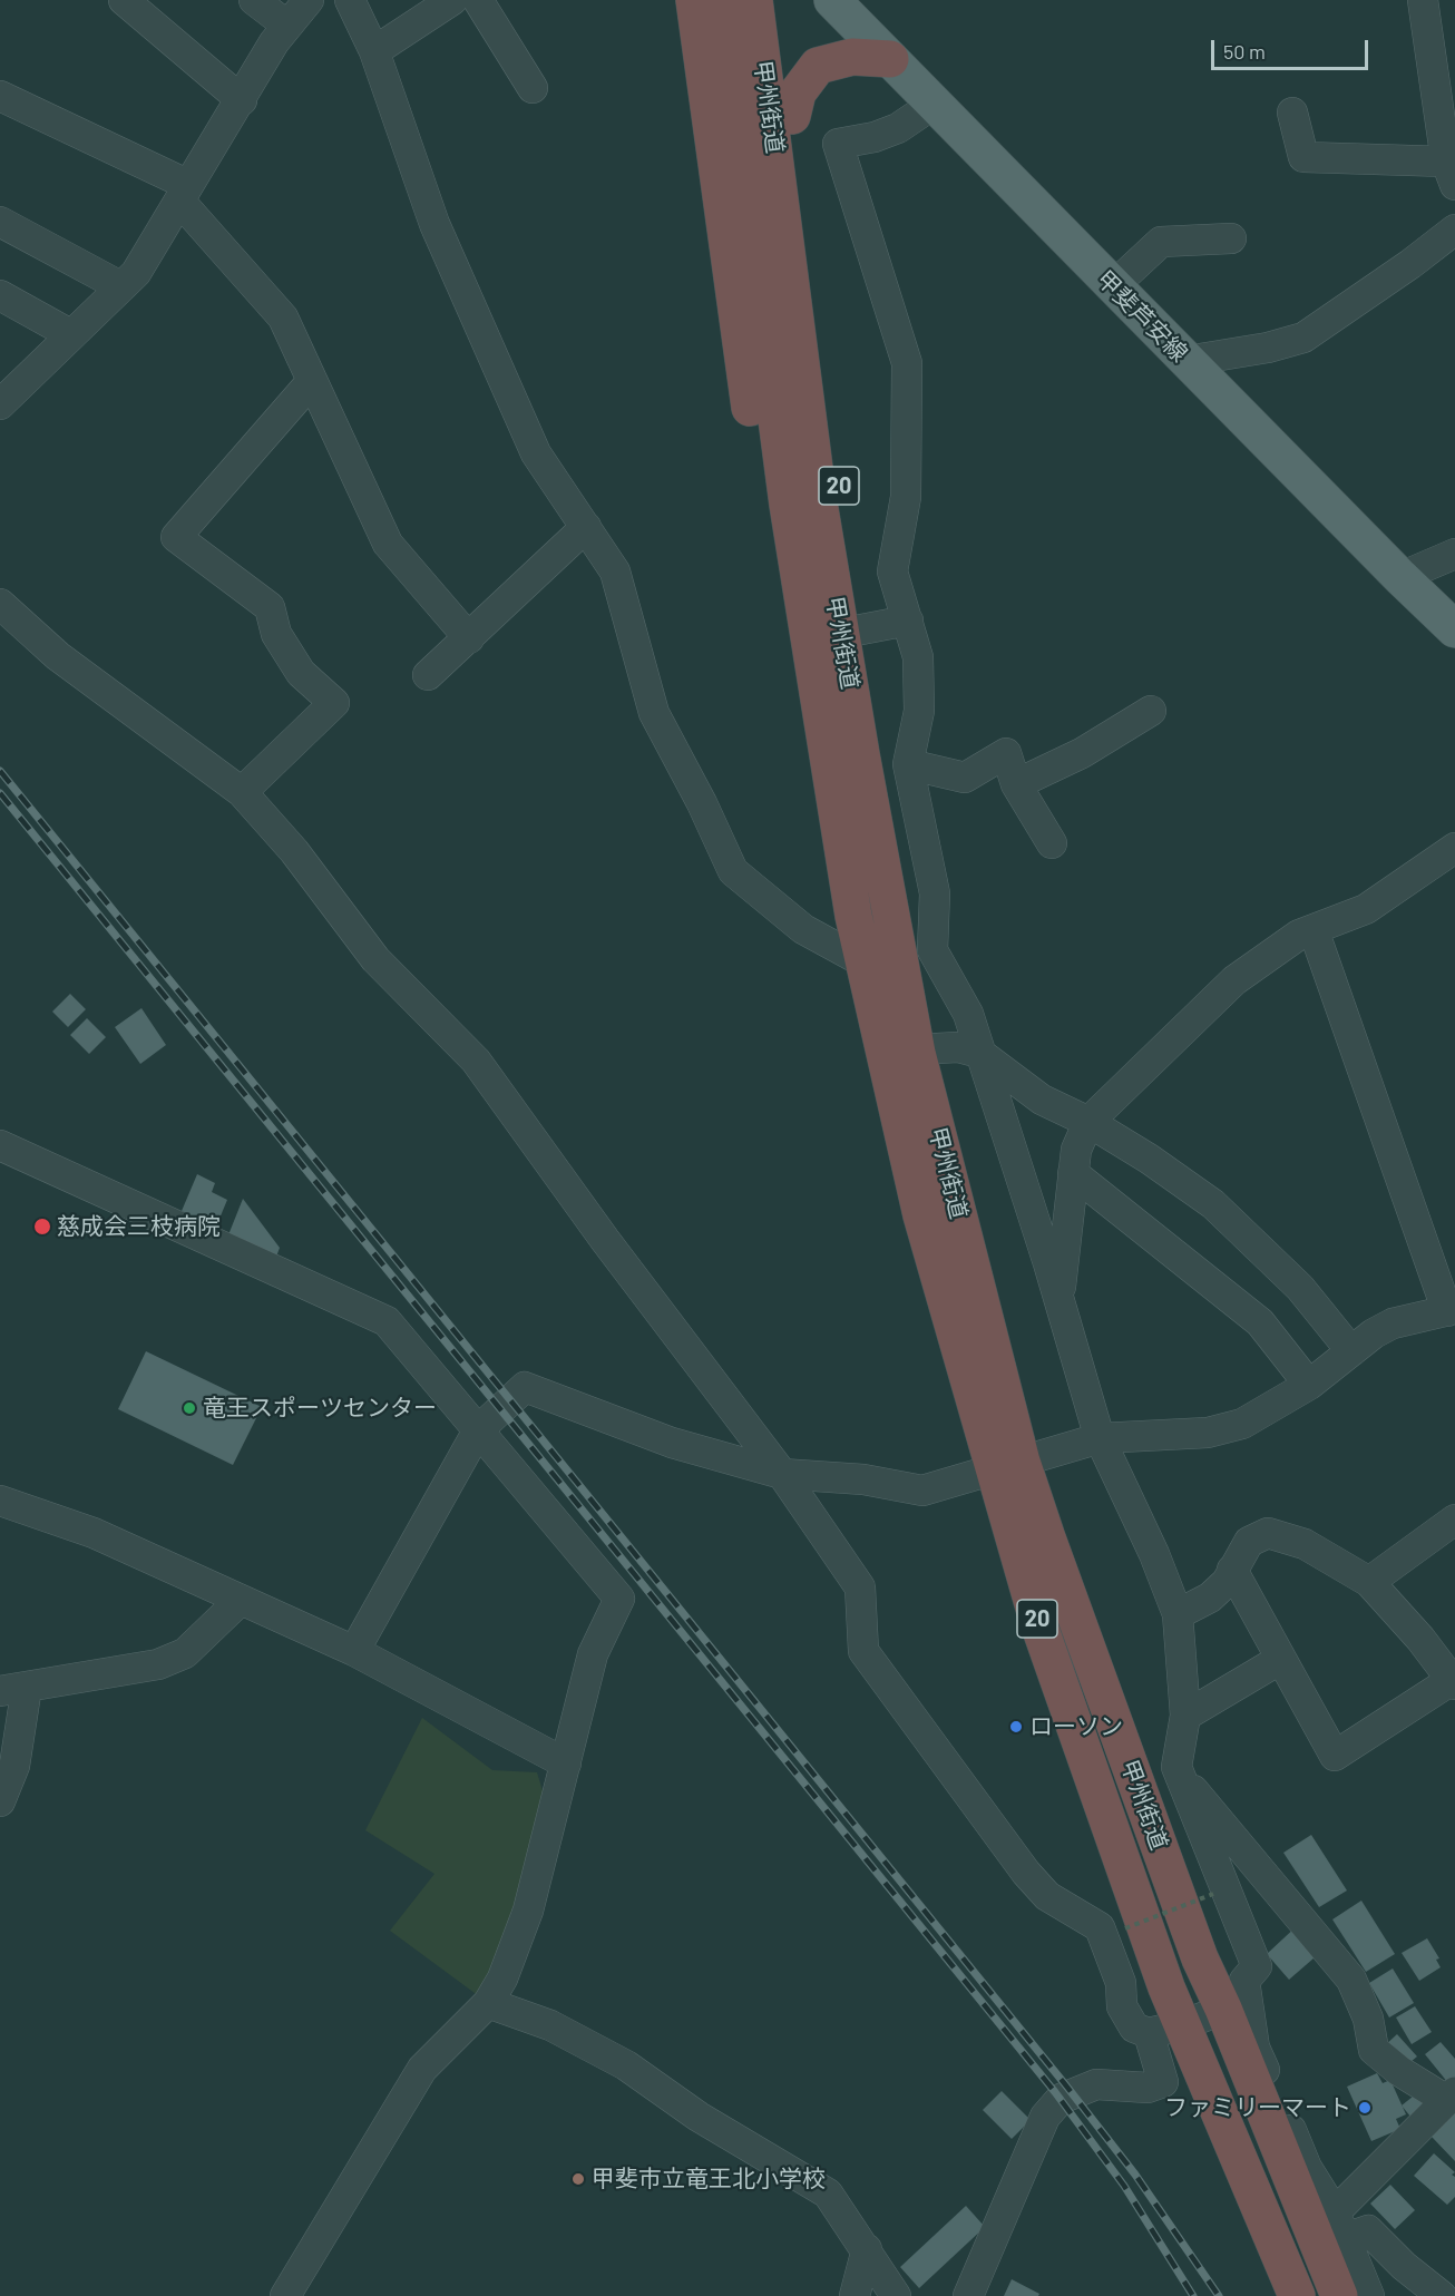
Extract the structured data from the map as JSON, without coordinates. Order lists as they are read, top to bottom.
{
  "streets": {
    "highway": ["甲州街道", "20"],
    "main road": ["甲斐芦安線"]
  },
  "crossings": [
    ["甲州街道", "20"]
  ],
  "places": [
    "慈成会三枝病院",
    "竜王スポーツセンター",
    "ローソン",
    "ファミリーマート",
    "甲斐市立竜王北小学校"
  ],
  "scale_bar": "50 m"
}
